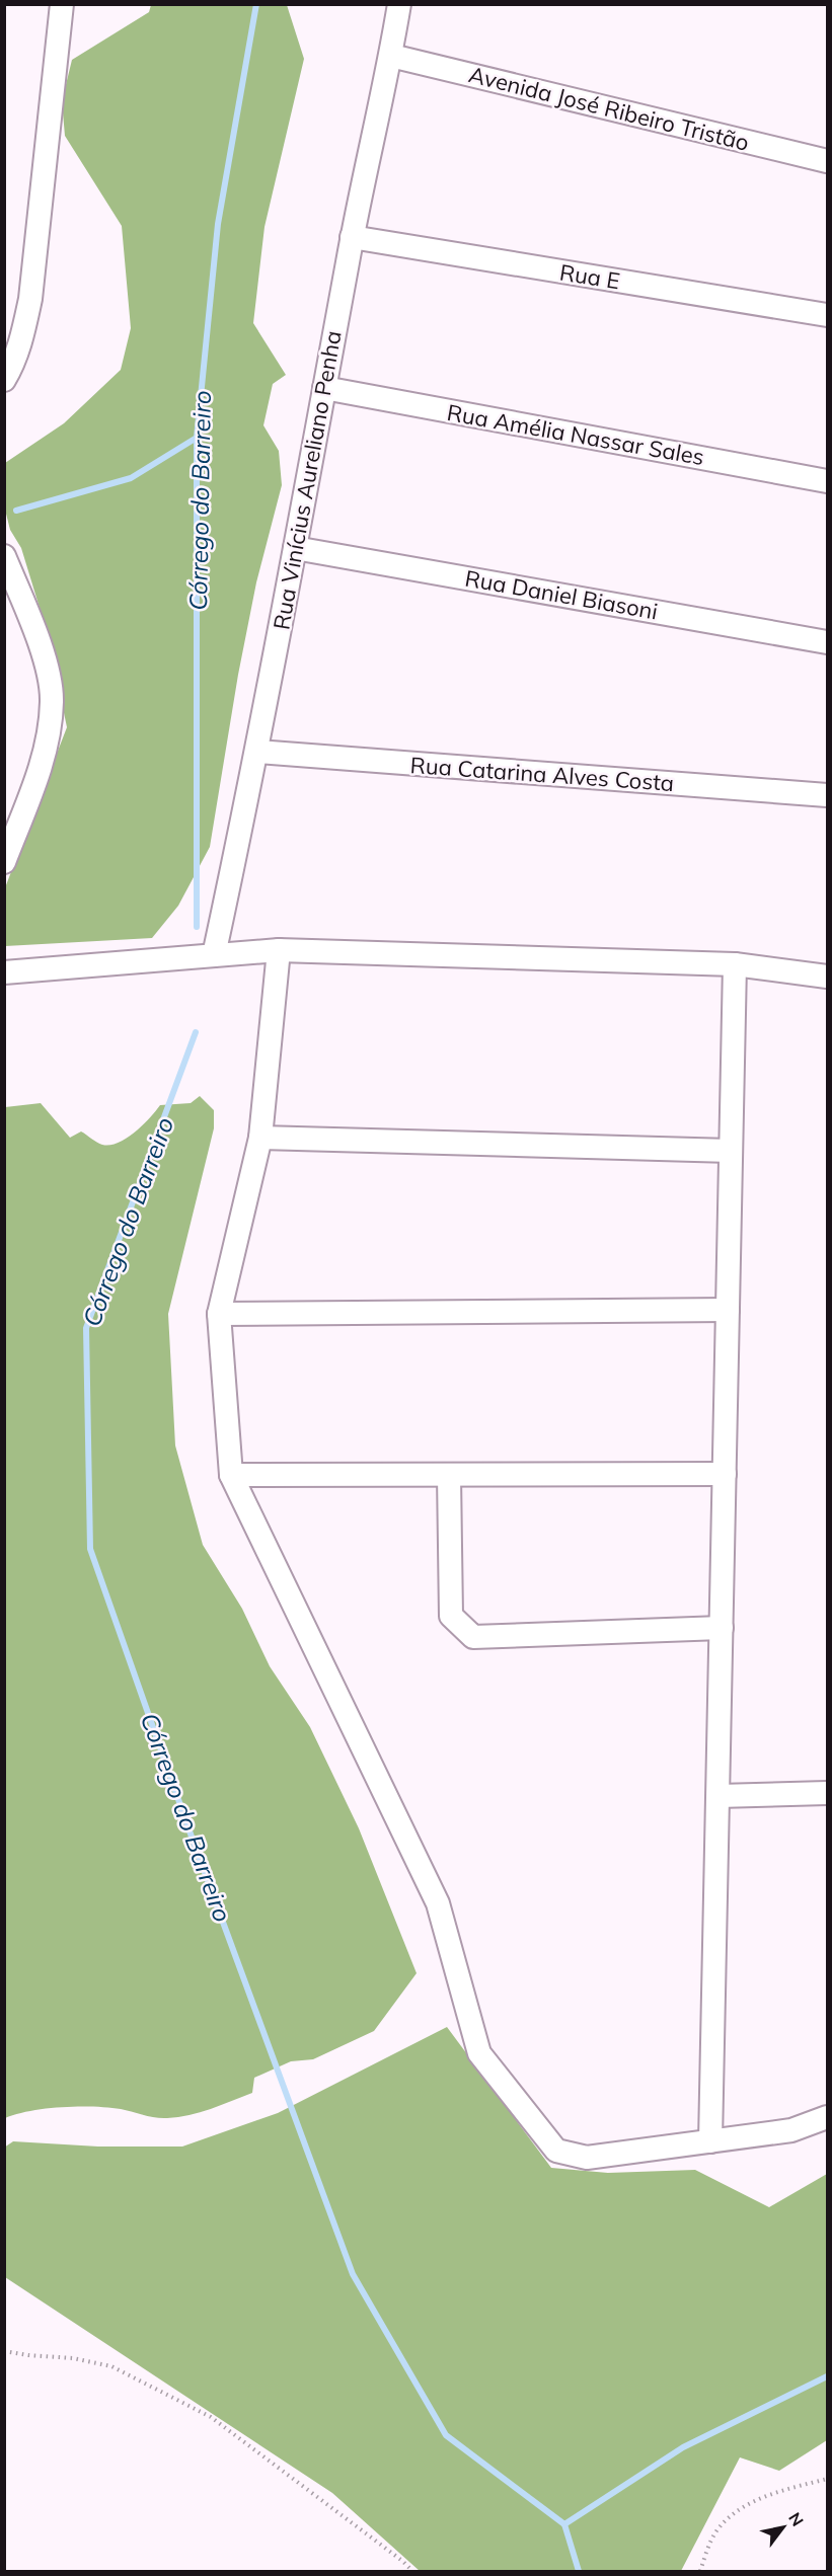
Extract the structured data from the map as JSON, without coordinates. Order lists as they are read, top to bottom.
{
  "streets": {
    "street": [
      "Avenida José Ribeiro Tristão",
      "Rua E",
      "Rua Amélia Nassar Sales",
      "Rua Vinícius Aureliano Penha",
      "Rua Daniel Biasoni",
      "Rua Catarina Alves Costa"
    ]
  },
  "crossings": [
    ["Avenida José Ribeiro Tristão", "Rua Vinícius Aureliano Penha"],
    ["Rua E", "Rua Vinícius Aureliano Penha"],
    ["Rua Amélia Nassar Sales", "Rua Vinícius Aureliano Penha"],
    ["Rua Vinícius Aureliano Penha", "Rua Daniel Biasoni"],
    ["Rua Vinícius Aureliano Penha", "Rua Catarina Alves Costa"]
  ],
  "water": ["Córrego do Barreiro"],
  "north": "top right"
}
